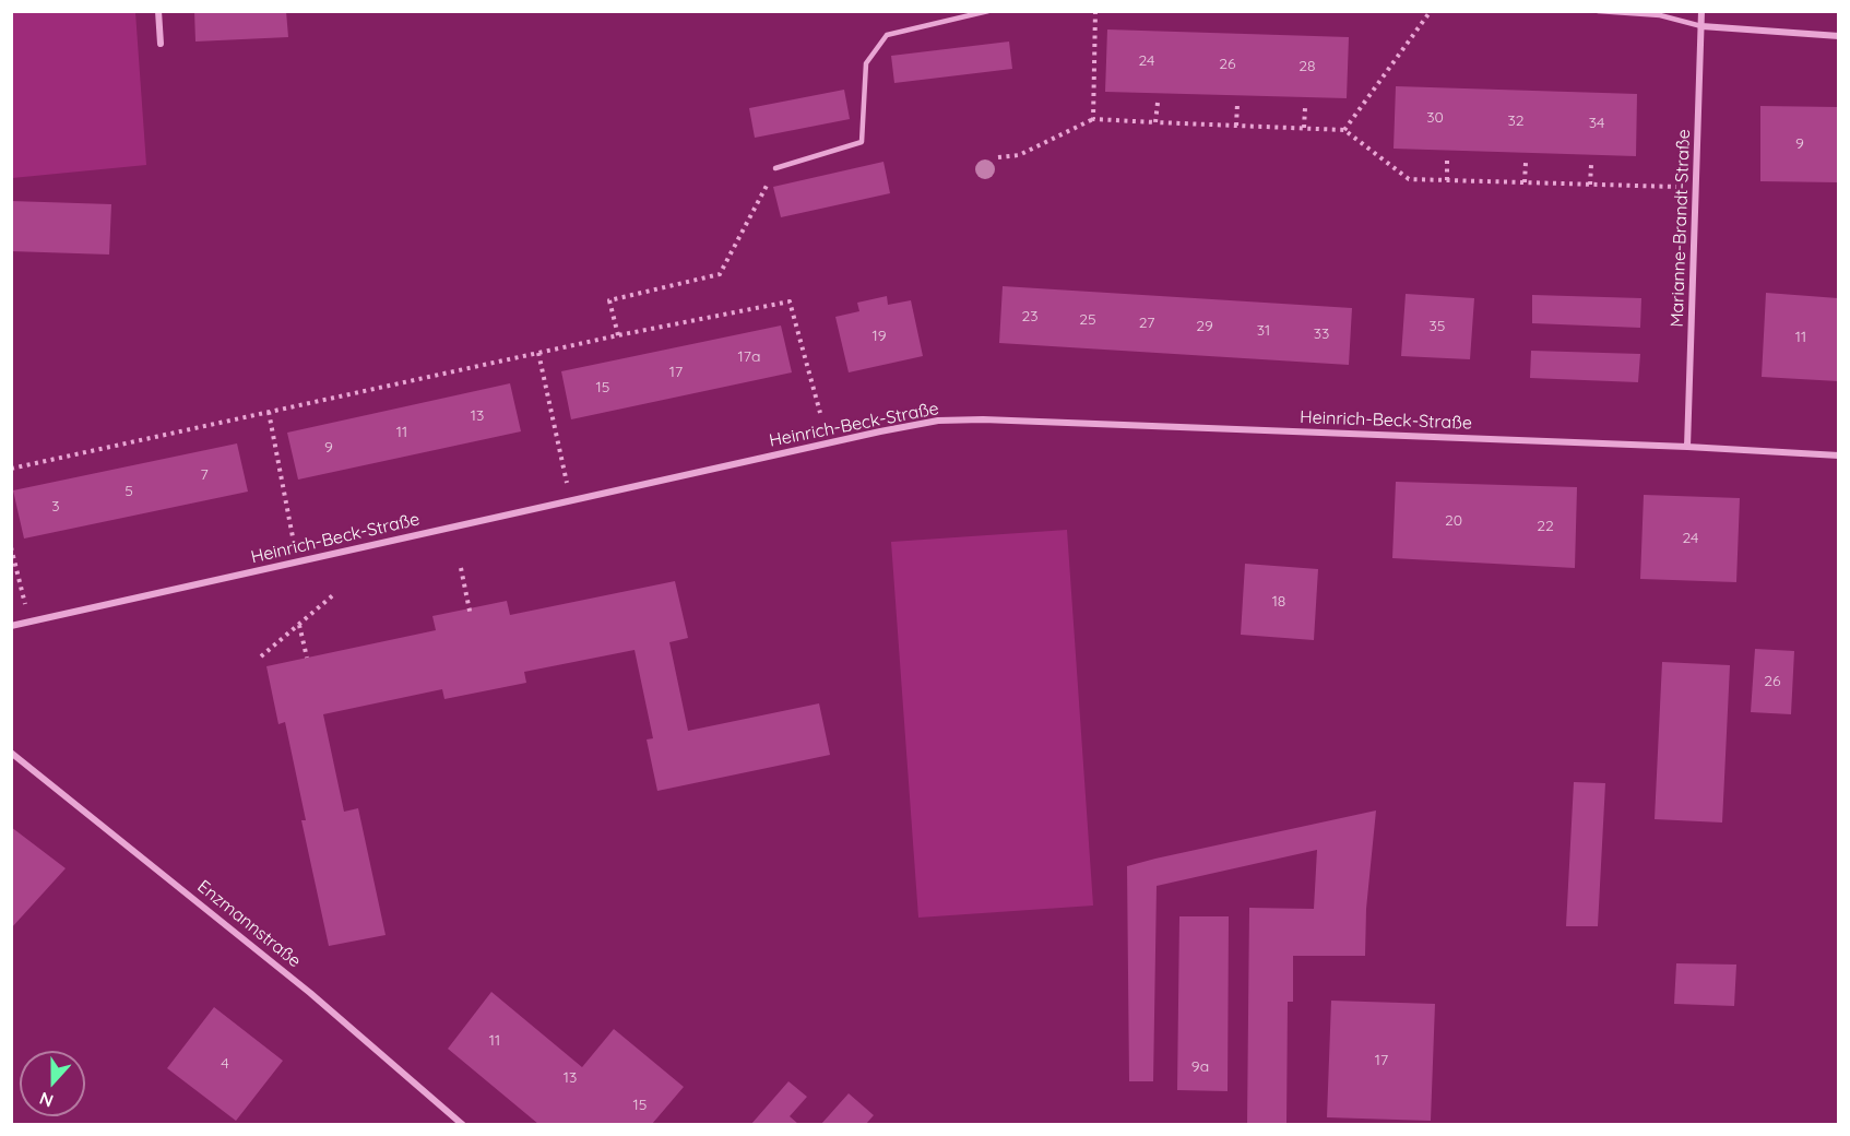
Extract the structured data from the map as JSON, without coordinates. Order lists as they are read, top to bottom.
{
  "streets": {
    "street": ["Marianne-Brandt-Straße", "Heinrich-Beck-Straße", "Enzmannstraße"]
  },
  "crossings": [
    ["Marianne-Brandt-Straße", "Heinrich-Beck-Straße"]
  ],
  "house_numbers": [
    "24",
    "26",
    "28",
    "30",
    "32",
    "34",
    "9",
    "23",
    "25",
    "27",
    "29",
    "35",
    "31",
    "33",
    "19",
    "11",
    "17a",
    "17",
    "15",
    "13",
    "11",
    "9",
    "7",
    "5",
    "3",
    "20",
    "22",
    "24",
    "18",
    "26",
    "11",
    "17",
    "4",
    "9a",
    "13",
    "15"
  ],
  "north": "bottom"
}
